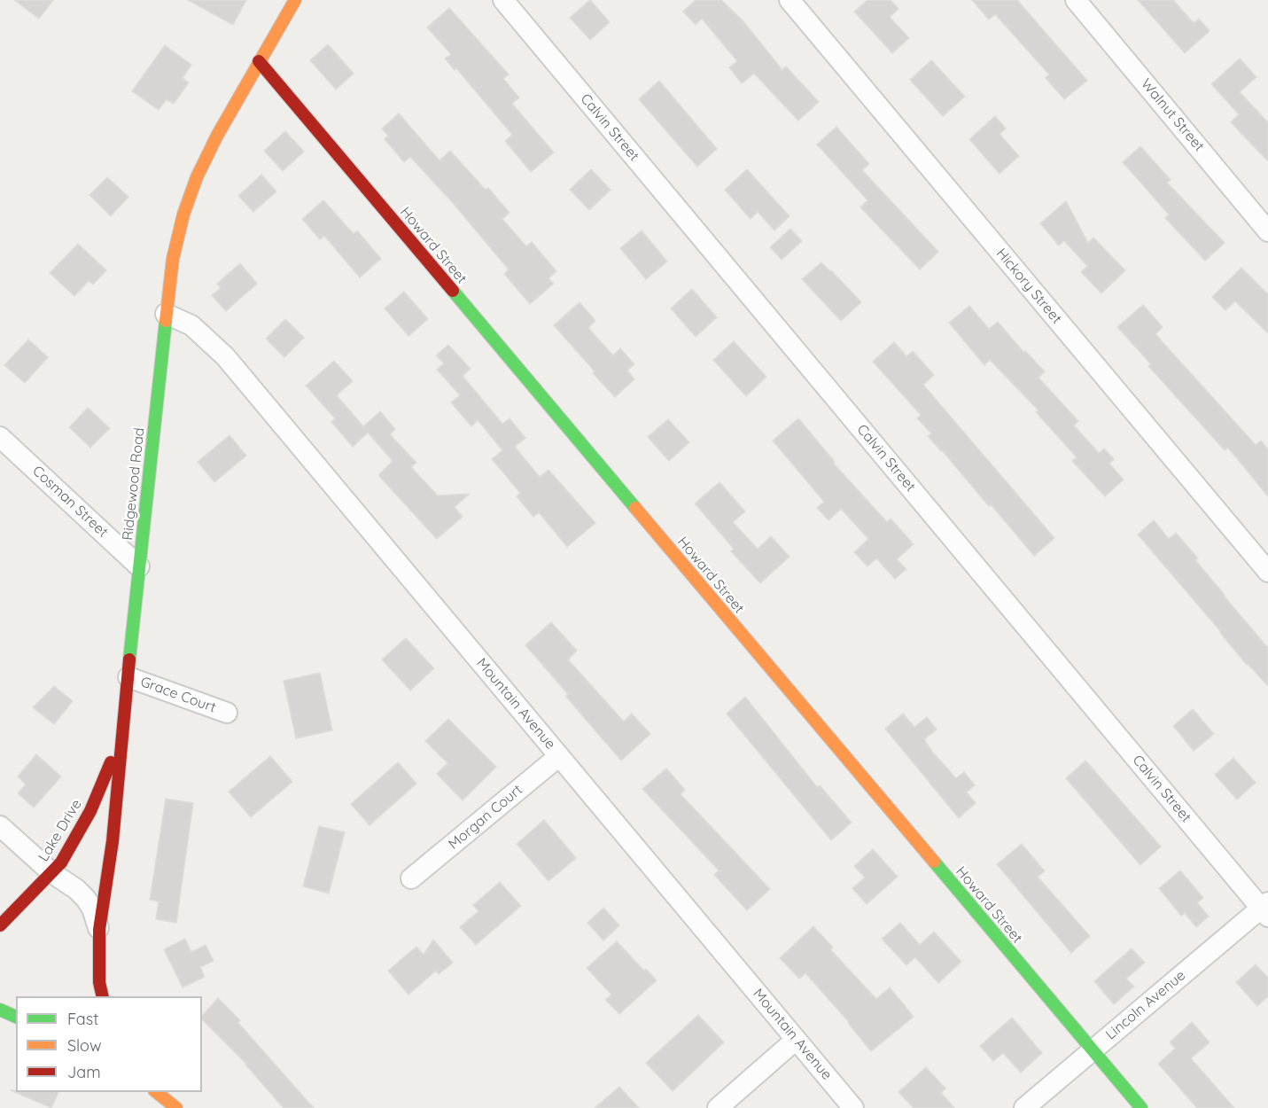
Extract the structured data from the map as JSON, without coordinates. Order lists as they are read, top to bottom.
{
  "streets": {
    "street": [
      "Walnut Street",
      "Calvin Street",
      "Howard Street",
      "Hickory Street",
      "Ridgewood Road",
      "Cosman Street",
      "Grace Court",
      "Mountain Avenue",
      "Morgan Court",
      "Lake Drive",
      "Lincoln Avenue"
    ]
  },
  "crossings": [
    ["Calvin Street", "Lincoln Avenue"],
    ["Howard Street", "Ridgewood Road"],
    ["Howard Street", "Lincoln Avenue"],
    ["Ridgewood Road", "Cosman Street"],
    ["Ridgewood Road", "Grace Court"],
    ["Ridgewood Road", "Mountain Avenue"],
    ["Ridgewood Road", "Lake Drive"],
    ["Mountain Avenue", "Morgan Court"]
  ],
  "legend": ["Fast", "Slow", "Jam"]
}
